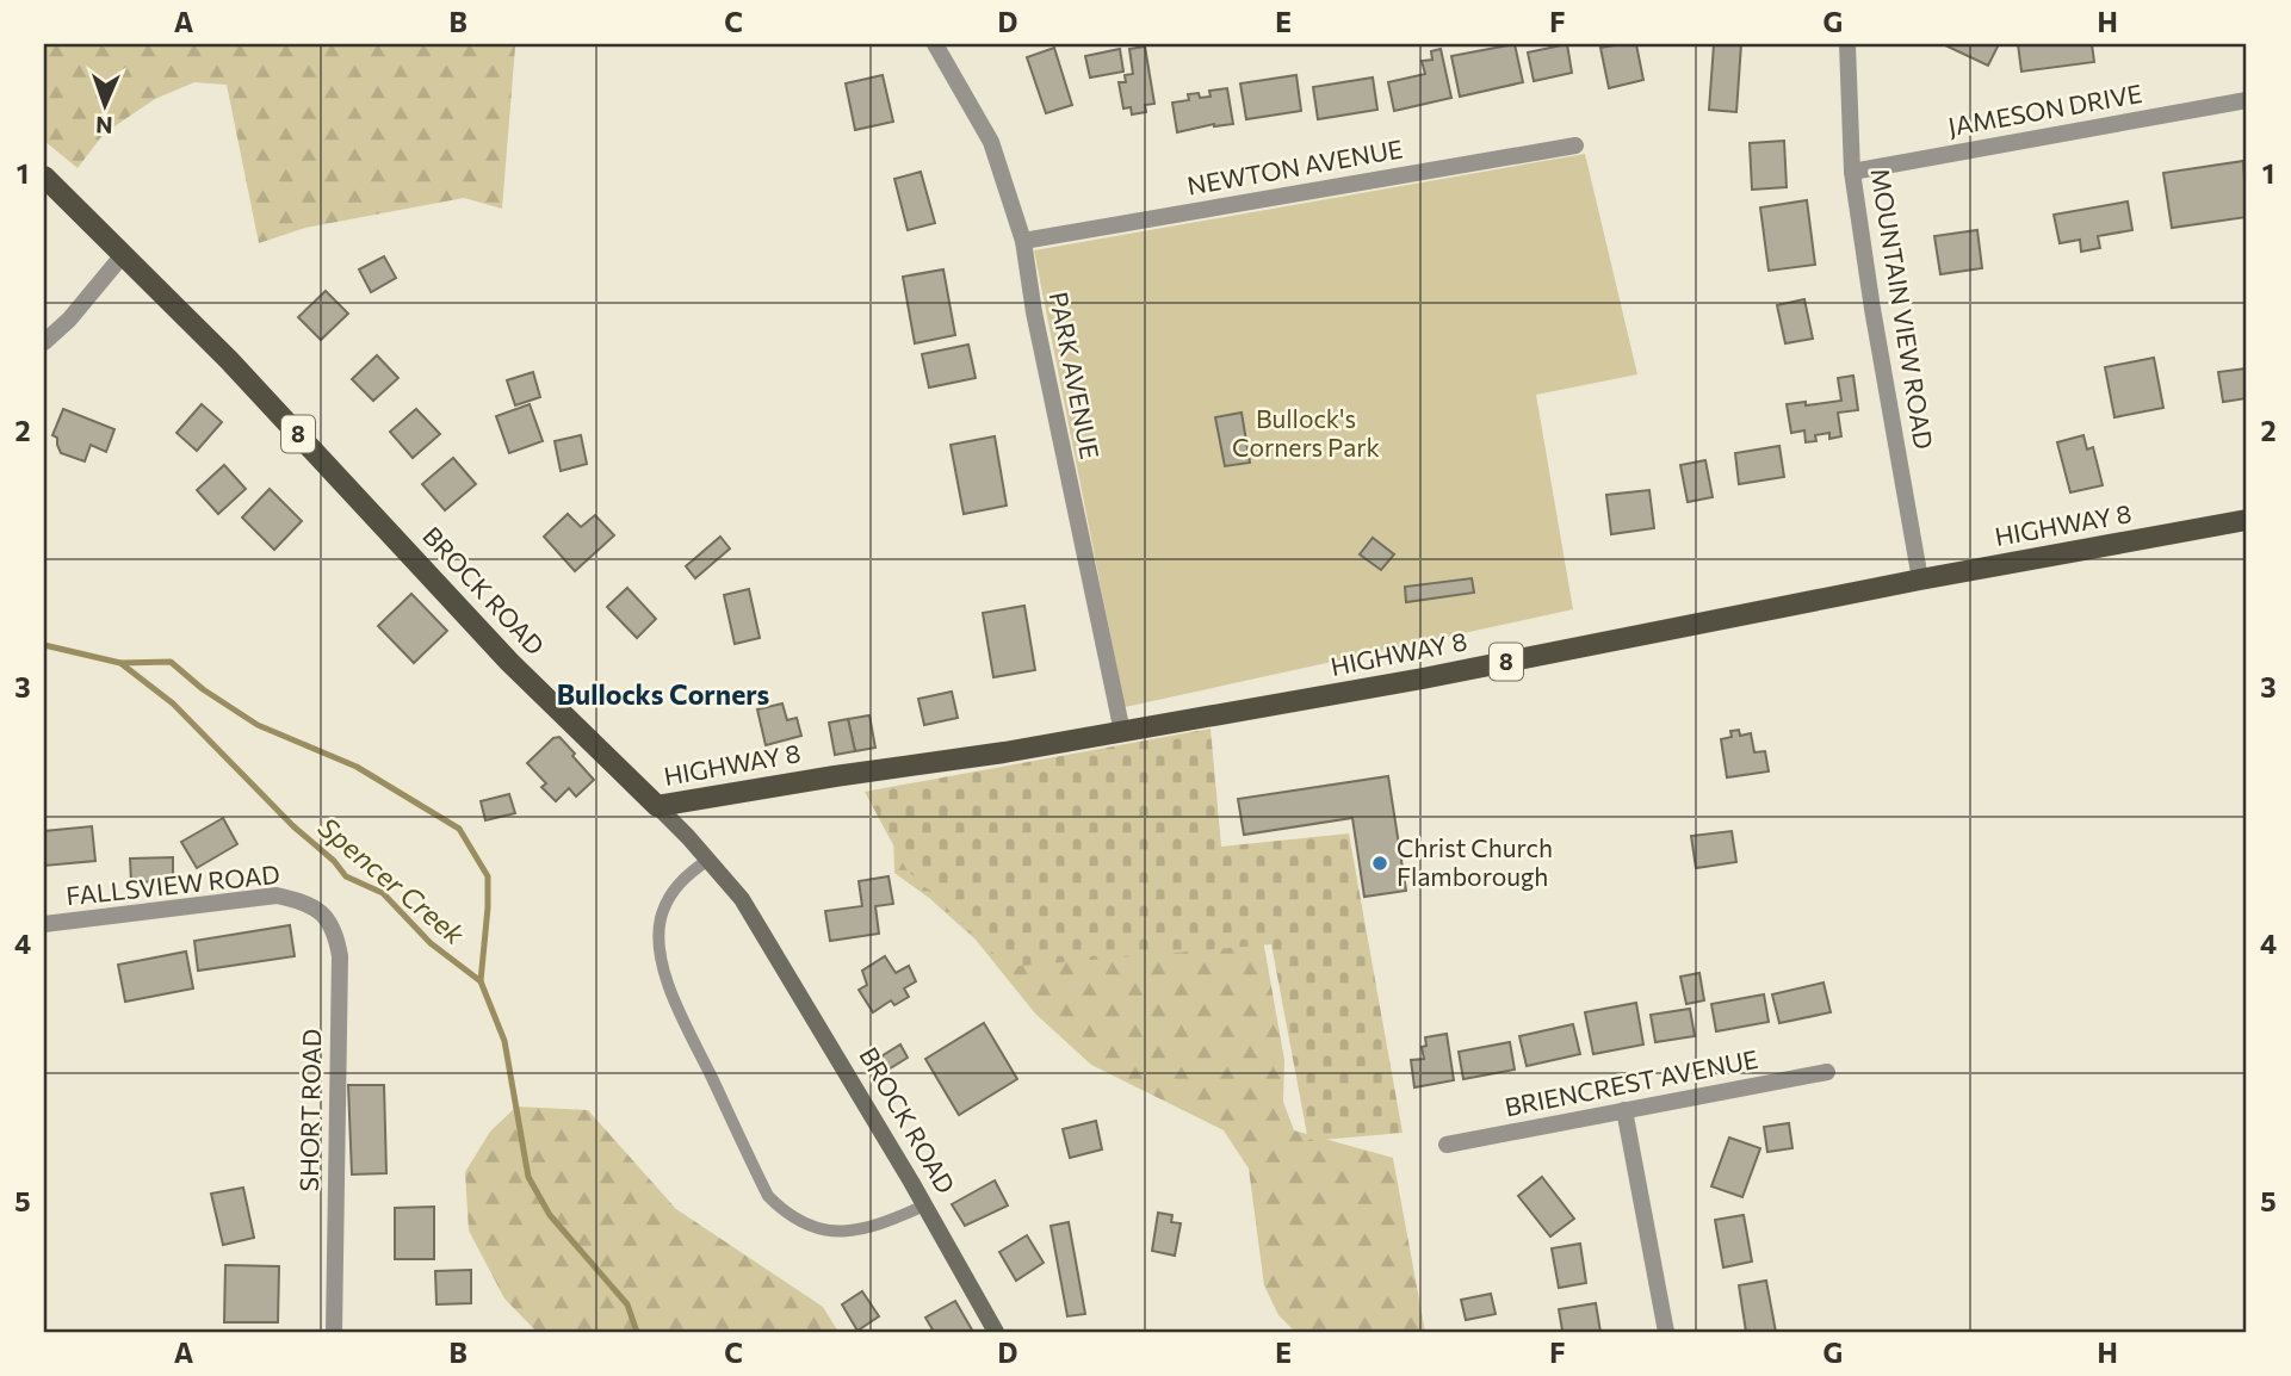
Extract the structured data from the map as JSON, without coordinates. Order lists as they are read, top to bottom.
{
  "streets": {
    "main road": ["8", "HIGHWAY 8", "BROCK ROAD"],
    "street": [
      "JAMESON DRIVE",
      "NEWTON AVENUE",
      "MOUNTAIN VIEW ROAD",
      "PARK AVENUE",
      "FALLSVIEW ROAD",
      "BRIENCREST AVENUE",
      "SHORT ROAD"
    ]
  },
  "crossings": [
    ["JAMESON DRIVE", "MOUNTAIN VIEW ROAD"],
    ["NEWTON AVENUE", "PARK AVENUE"],
    ["MOUNTAIN VIEW ROAD", "HIGHWAY 8"],
    ["PARK AVENUE", "HIGHWAY 8"],
    ["HIGHWAY 8", "BROCK ROAD"],
    ["FALLSVIEW ROAD", "SHORT ROAD"]
  ],
  "districts": ["Bullocks Corners"],
  "water": ["Spencer Creek"],
  "parks": ["Bullock's Corners Park"],
  "places": ["Christ Church Flamborough"],
  "north": "bottom",
  "grid": {
    "columns": [
      "A",
      "B",
      "C",
      "D",
      "E",
      "F",
      "G",
      "H"
    ],
    "rows": [
      "1",
      "2",
      "3",
      "4",
      "5"
    ]
  }
}
